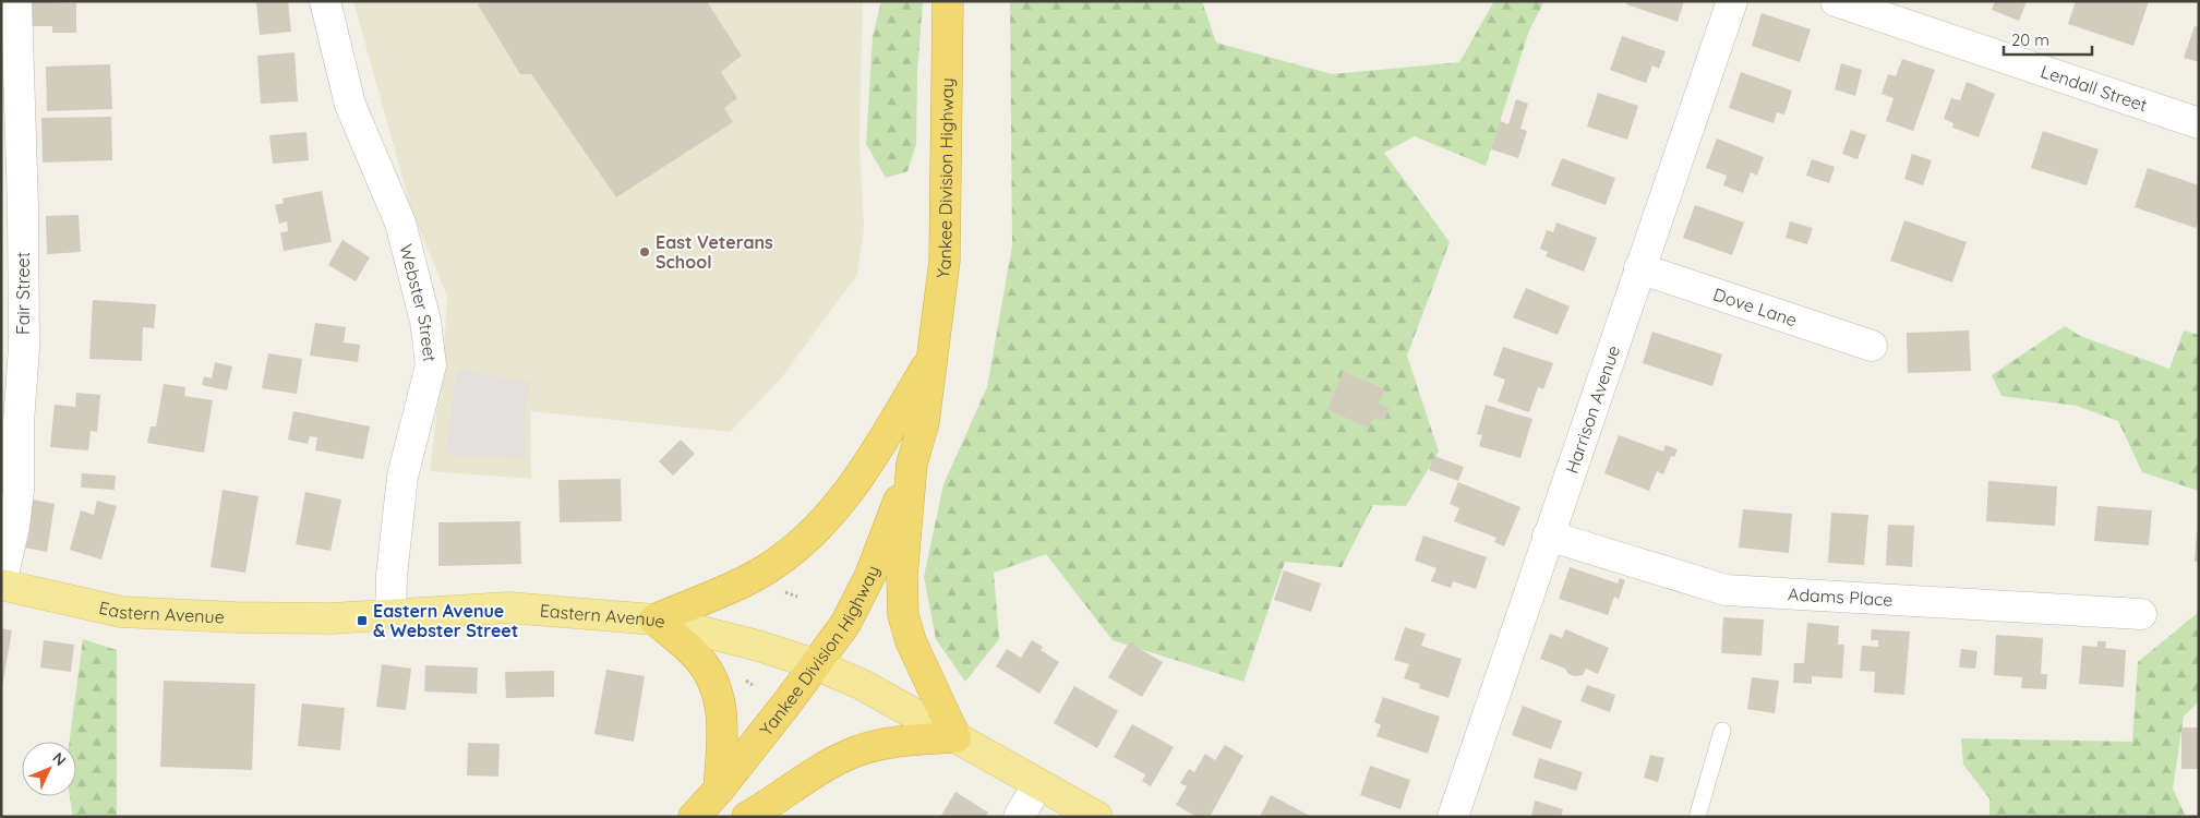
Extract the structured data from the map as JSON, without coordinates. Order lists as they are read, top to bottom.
{
  "streets": {
    "highway": ["Yankee Division Highway"],
    "main road": ["Eastern Avenue"],
    "street": [
      "Lendall Street",
      "Fair Street",
      "Webster Street",
      "Dove Lane",
      "Harrison Avenue",
      "Adams Place"
    ]
  },
  "crossings": [
    ["Yankee Division Highway", "Eastern Avenue"],
    ["Fair Street", "Eastern Avenue"],
    ["Webster Street", "Eastern Avenue"],
    ["Dove Lane", "Harrison Avenue"],
    ["Harrison Avenue", "Adams Place"]
  ],
  "places": {
    "other": ["East Veterans School"],
    "transit": ["Eastern Avenue & Webster Street"]
  },
  "scale_bar": "20 m",
  "north": "top right"
}
